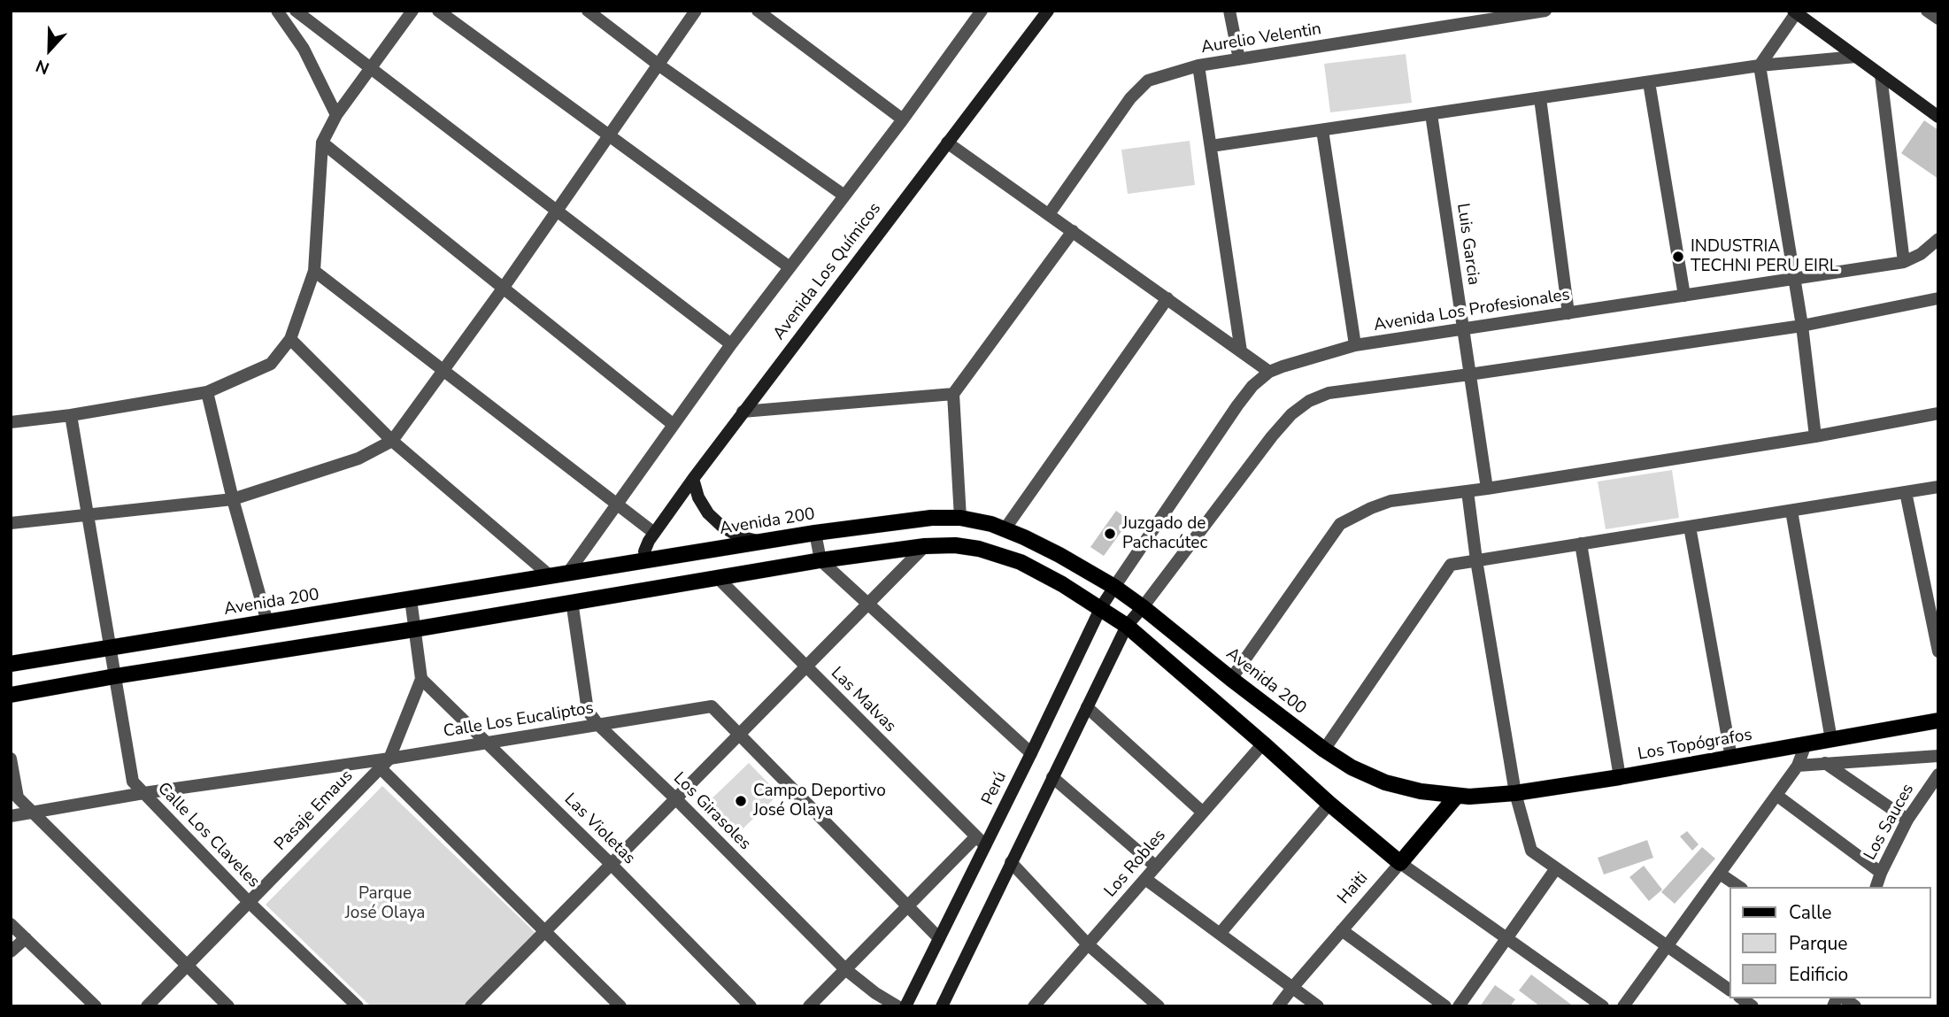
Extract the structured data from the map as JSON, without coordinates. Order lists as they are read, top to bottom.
{
  "streets": {
    "main road": [
      "Avenida Los Químicos",
      "Avenida 200",
      "Los Topógrafos",
      "Perú",
      "Haiti"
    ],
    "street": [
      "Aurelio Velentin",
      "Luis Garcia",
      "Avenida Los Profesionales",
      "Las Malvas",
      "Calle Los Eucaliptos",
      "Pasaje Emaus",
      "Los Girasoles",
      "Los Sauces",
      "Las Violetas",
      "Calle Los Claveles",
      "Los Robles"
    ]
  },
  "crossings": [
    ["Luis Garcia", "Avenida Los Profesionales"],
    ["Avenida Los Químicos", "Avenida 200"],
    ["Avenida Los Profesionales", "Avenida 200"],
    ["Avenida Los Profesionales", "Perú"],
    ["Avenida 200", "Los Topógrafos"],
    ["Avenida 200", "Perú"],
    ["Avenida 200", "Calle Los Claveles"],
    ["Avenida 200", "Haiti"],
    ["Las Malvas", "Perú"],
    ["Calle Los Eucaliptos", "Perú"],
    ["Calle Los Eucaliptos", "Pasaje Emaus"],
    ["Calle Los Eucaliptos", "Los Girasoles"],
    ["Calle Los Eucaliptos", "Las Violetas"],
    ["Calle Los Eucaliptos", "Calle Los Claveles"],
    ["Los Topógrafos", "Haiti"],
    ["Pasaje Emaus", "Las Violetas"],
    ["Pasaje Emaus", "Calle Los Claveles"]
  ],
  "parks": ["Parque José Olaya"],
  "places": ["INDUSTRIA TECHNI PERU EIRL", "Juzgado de Pachacútec", "Campo Deportivo José Olaya"],
  "legend": ["Calle", "Parque", "Edificio"],
  "north": "bottom"
}
